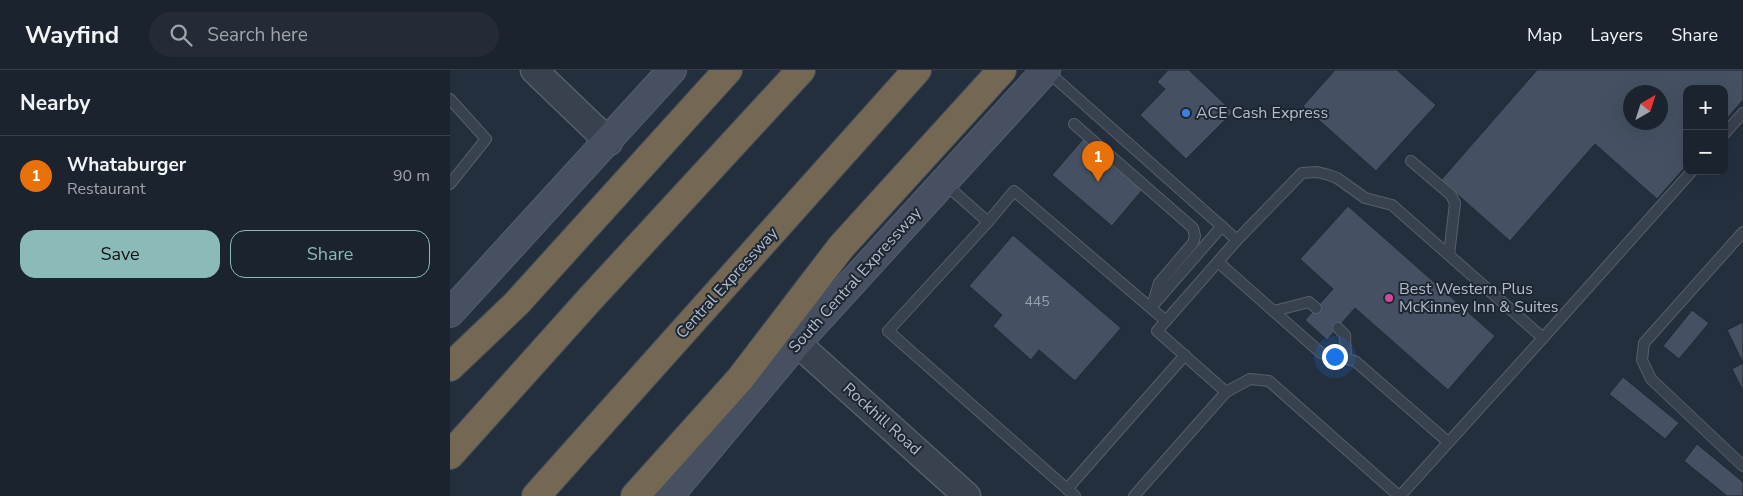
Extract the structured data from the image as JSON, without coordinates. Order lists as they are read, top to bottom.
{
  "streets": {
    "highway": ["Central Expressway"],
    "main road": ["South Central Expressway"],
    "street": ["Rockhill Road"]
  },
  "crossings": [
    ["South Central Expressway", "Rockhill Road"]
  ],
  "places": ["ACE Cash Express", "Best Western Plus McKinney Inn & Suites"],
  "house_numbers": ["445"],
  "north": "top right",
  "page": {
    "header": "Wayfind",
    "search": "Search here",
    "nav": ["Map", "Layers", "Share"],
    "heading": "Nearby",
    "map_buttons": ["+", "−"],
    "list": [
      {
        "mark": "1",
        "name": "Whataburger",
        "note": "Restaurant",
        "value": "90 m"
      }
    ],
    "pins": "1",
    "buttons": ["Save", "Share"]
  }
}
